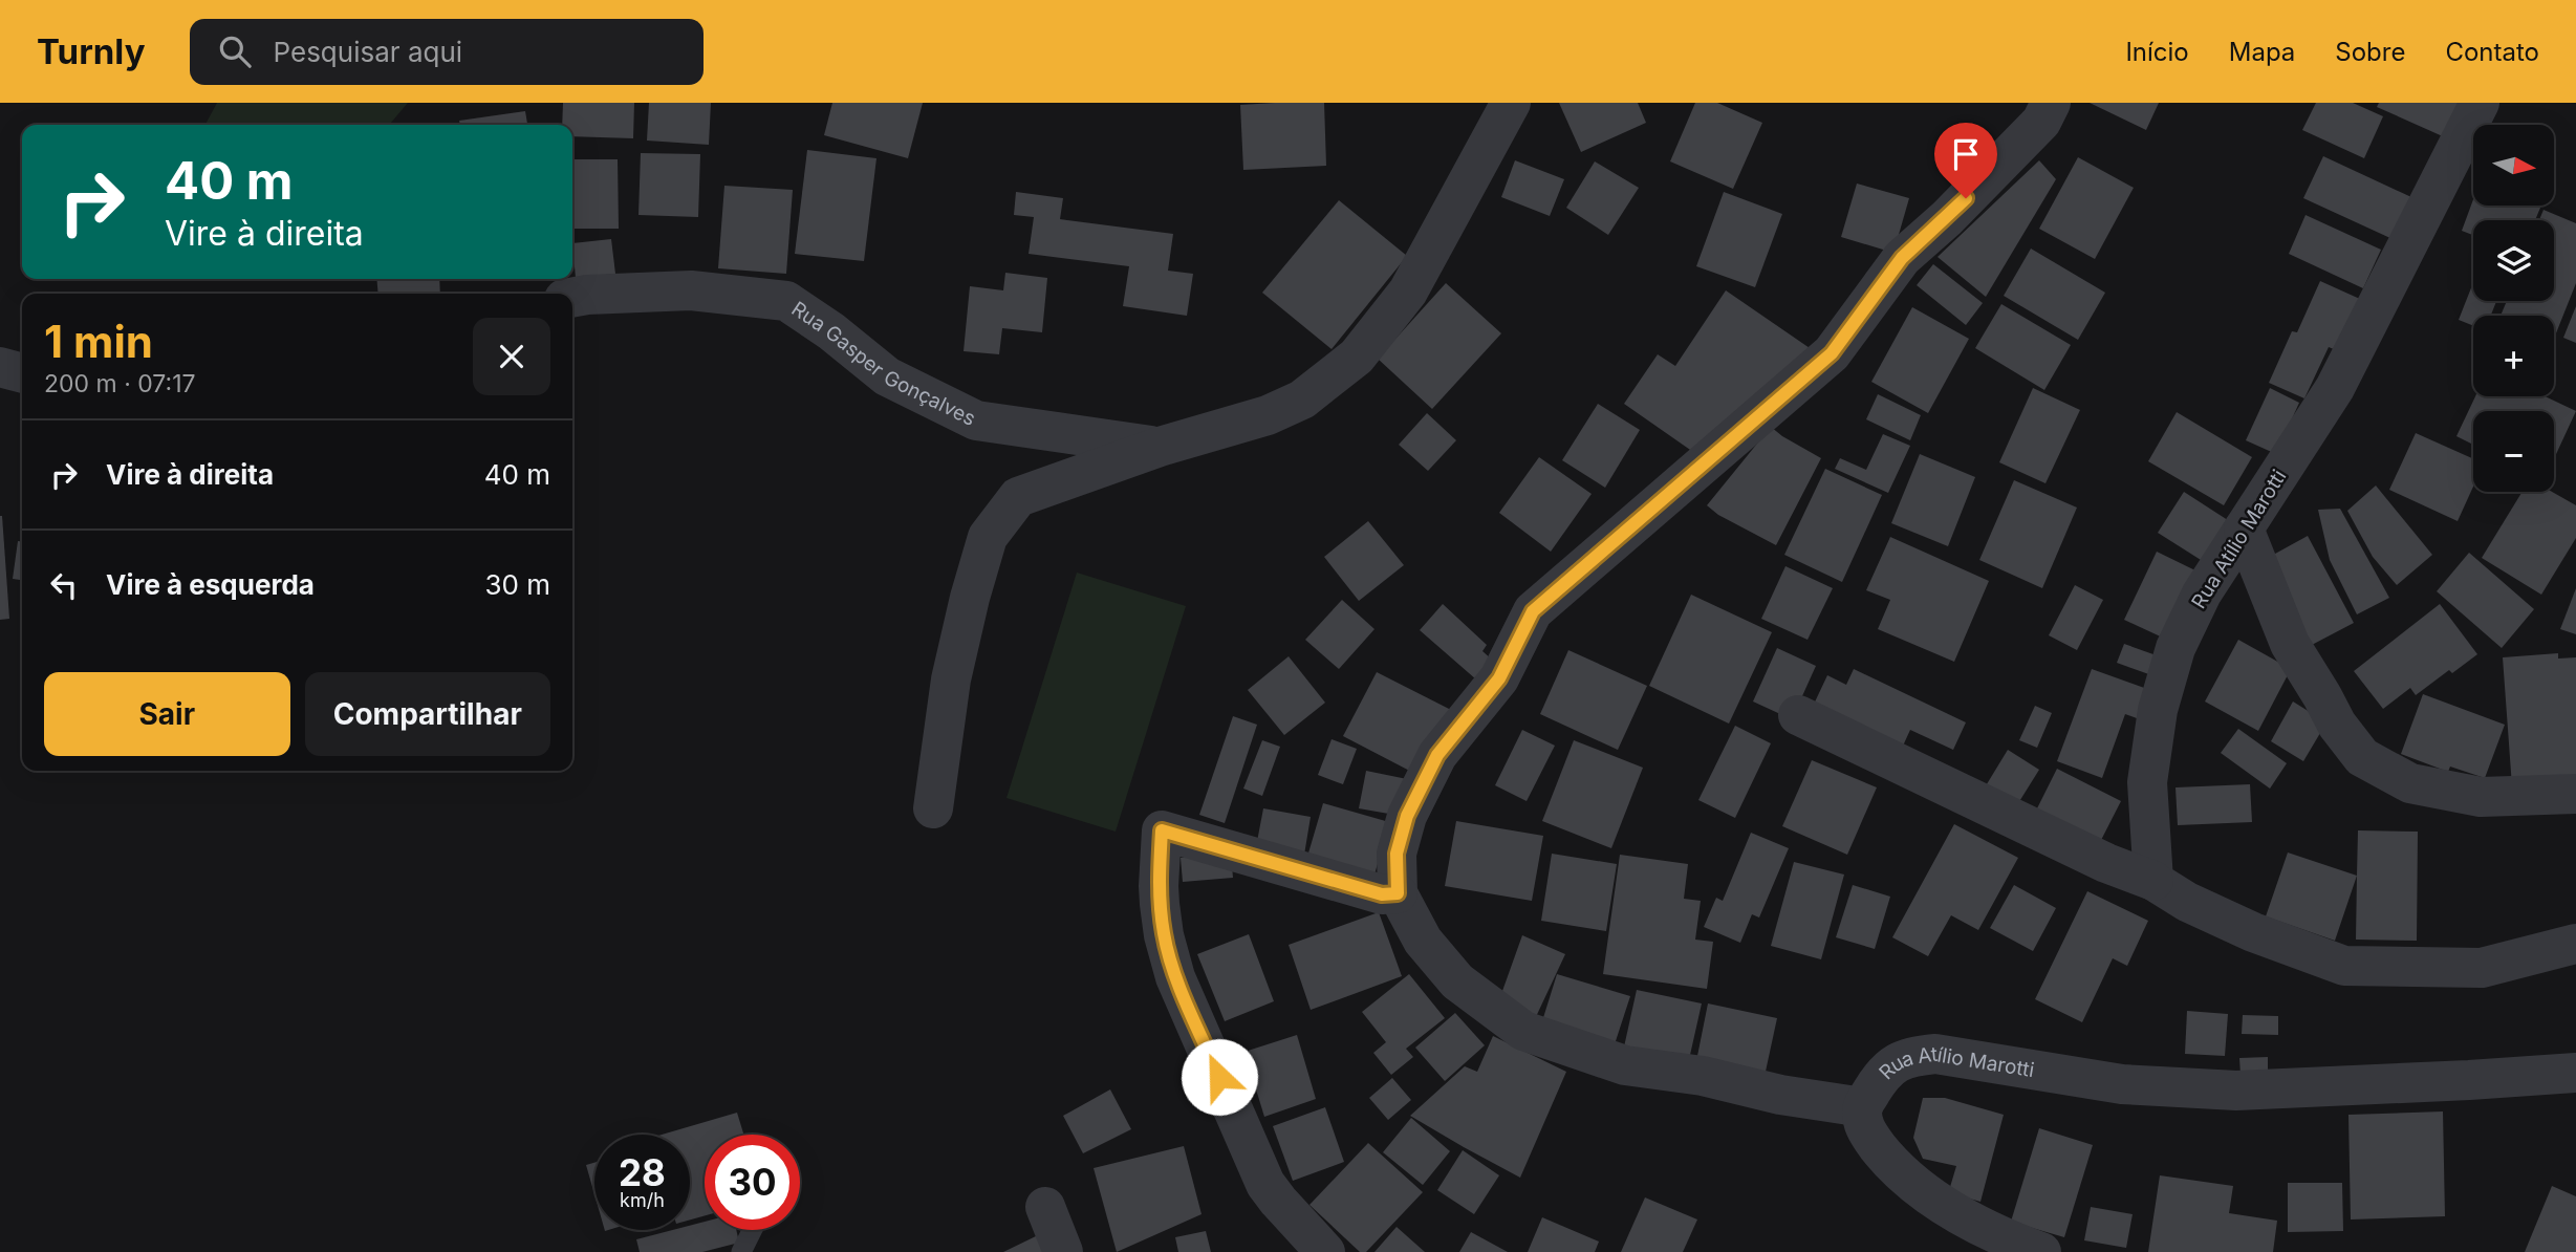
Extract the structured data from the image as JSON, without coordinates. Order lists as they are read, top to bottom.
{
  "streets": {
    "street": ["Rua Gasper Gonçalves", "Rua Atílio Marotti"]
  },
  "north": "right",
  "page": {
    "header": "Turnly",
    "search": "Pesquisar aqui",
    "nav": [
      "Início",
      "Mapa",
      "Sobre",
      "Contato"
    ],
    "map_buttons": ["+", "−"],
    "turn": ["40 m", "Vire à direita"],
    "heading": ["1 min", "200 m · 07:17"],
    "list": [
      {
        "name": "Vire à direita",
        "value": "40 m"
      },
      {
        "name": "Vire à esquerda",
        "value": "30 m"
      }
    ],
    "buttons": ["Sair", "Compartilhar"],
    "speed": "28 km/h",
    "limit": "30"
  }
}
